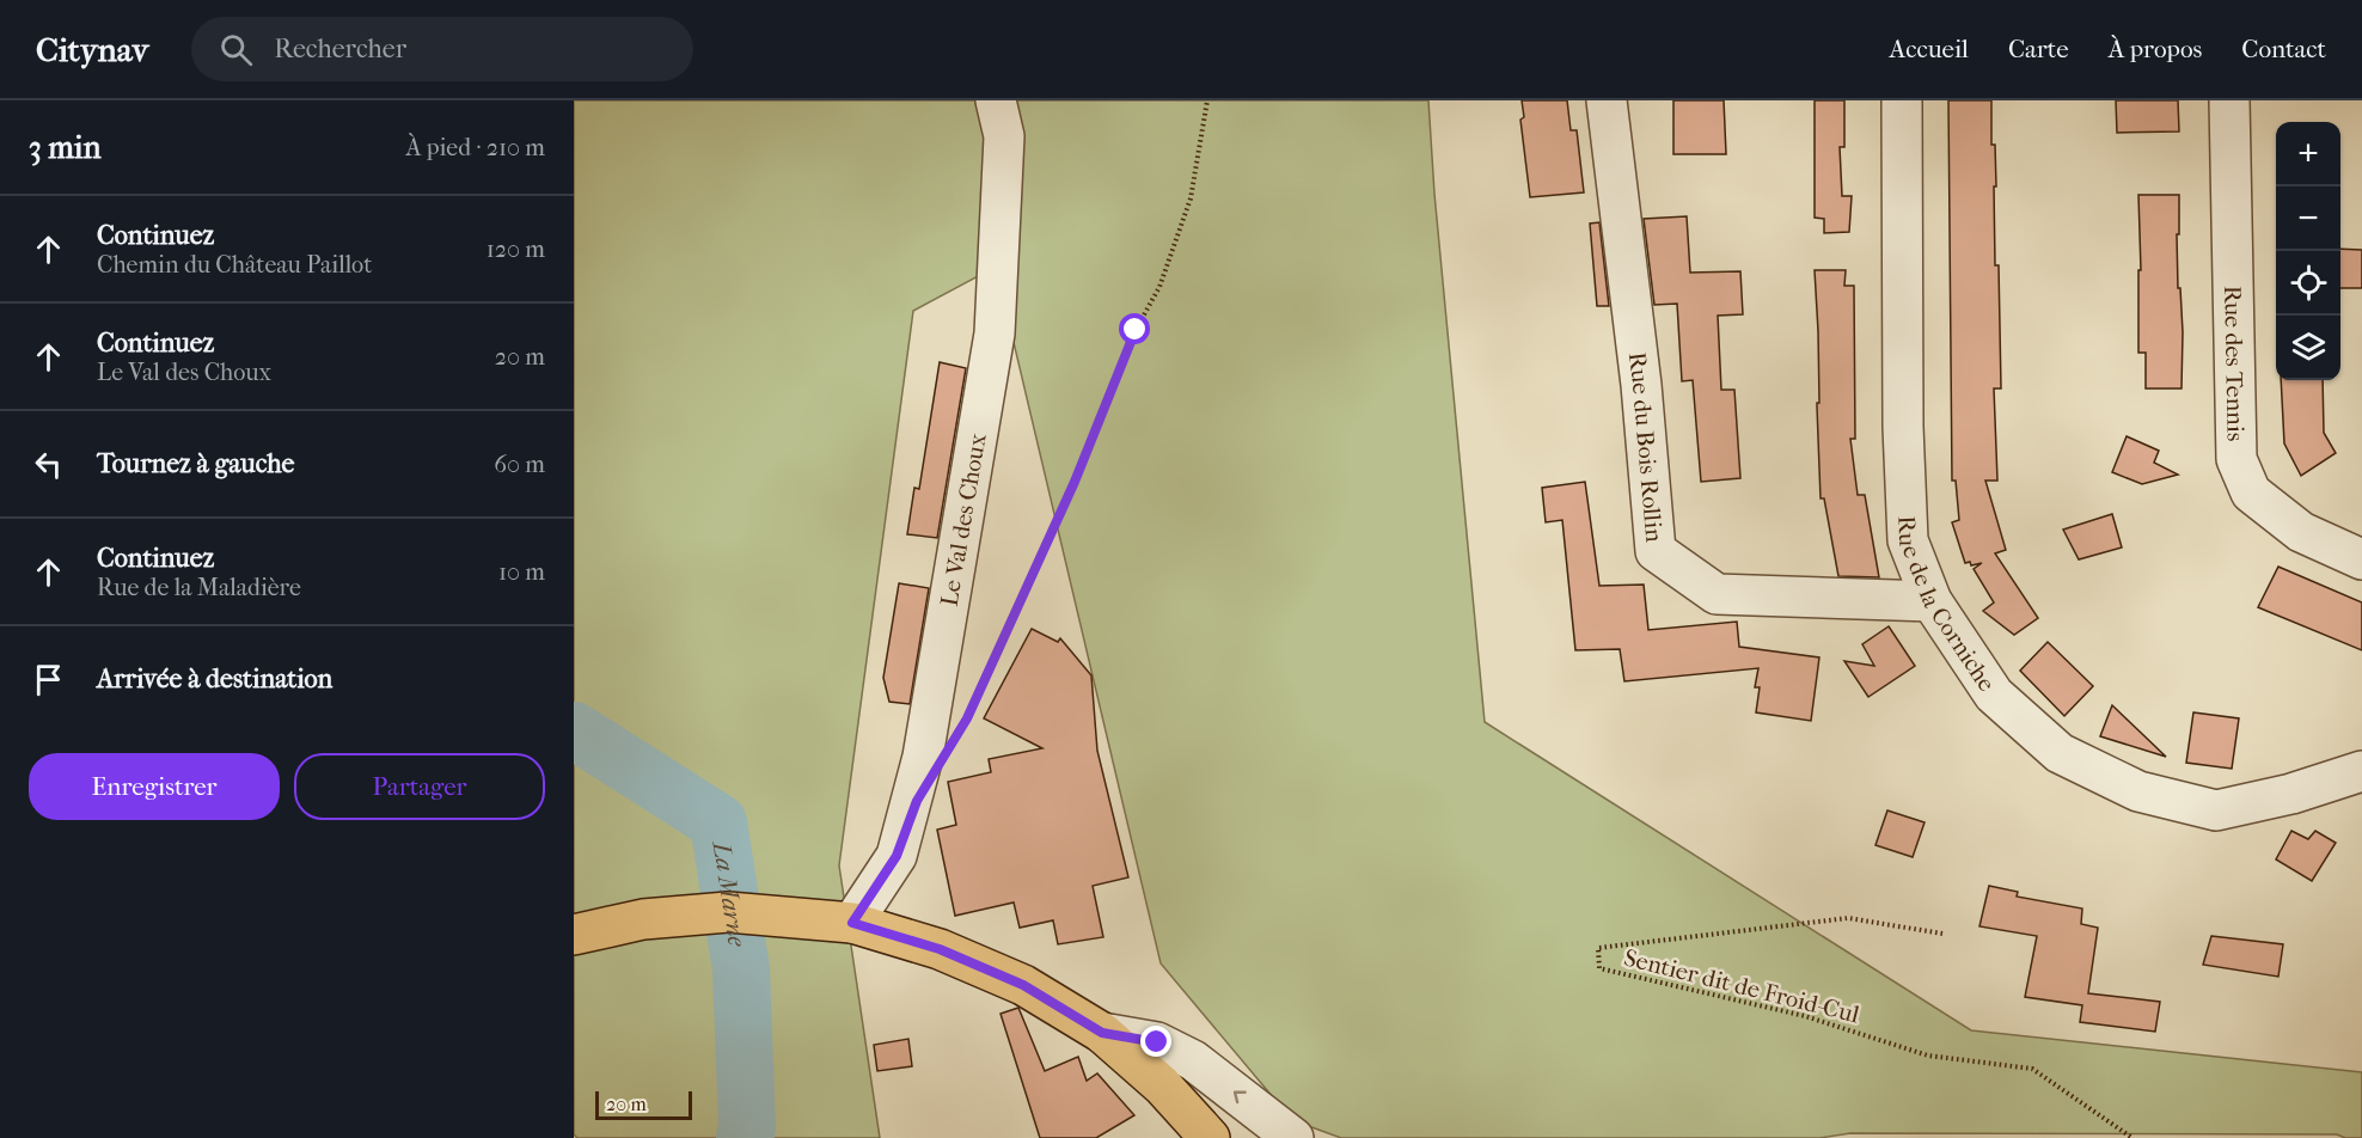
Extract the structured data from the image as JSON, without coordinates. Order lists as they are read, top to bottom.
{
  "streets": {
    "street": [
      "Rue des Tennis",
      "Rue du Bois Rollin",
      "Le Val des Choux",
      "Rue de la Corniche"
    ],
    "path": ["Sentier dit de Froid-Cul"]
  },
  "crossings": [
    ["Rue du Bois Rollin", "Rue de la Corniche"]
  ],
  "water": ["La Marne"],
  "scale_bar": "20 m",
  "page": {
    "header": "Citynav",
    "search": "Rechercher",
    "nav": [
      "Accueil",
      "Carte",
      "À propos",
      "Contact"
    ],
    "heading": ["3 min", "À pied · 210 m"],
    "map_buttons": ["+", "−"],
    "list": [
      ["Continuez", "Chemin du Château Paillot", "120 m"],
      ["Continuez", "Le Val des Choux", "20 m"],
      ["Tournez à gauche", "60 m"],
      ["Continuez", "Rue de la Maladière", "10 m"],
      "Arrivée à destination"
    ],
    "buttons": ["Enregistrer", "Partager"],
    "scale": "20 m"
  }
}
